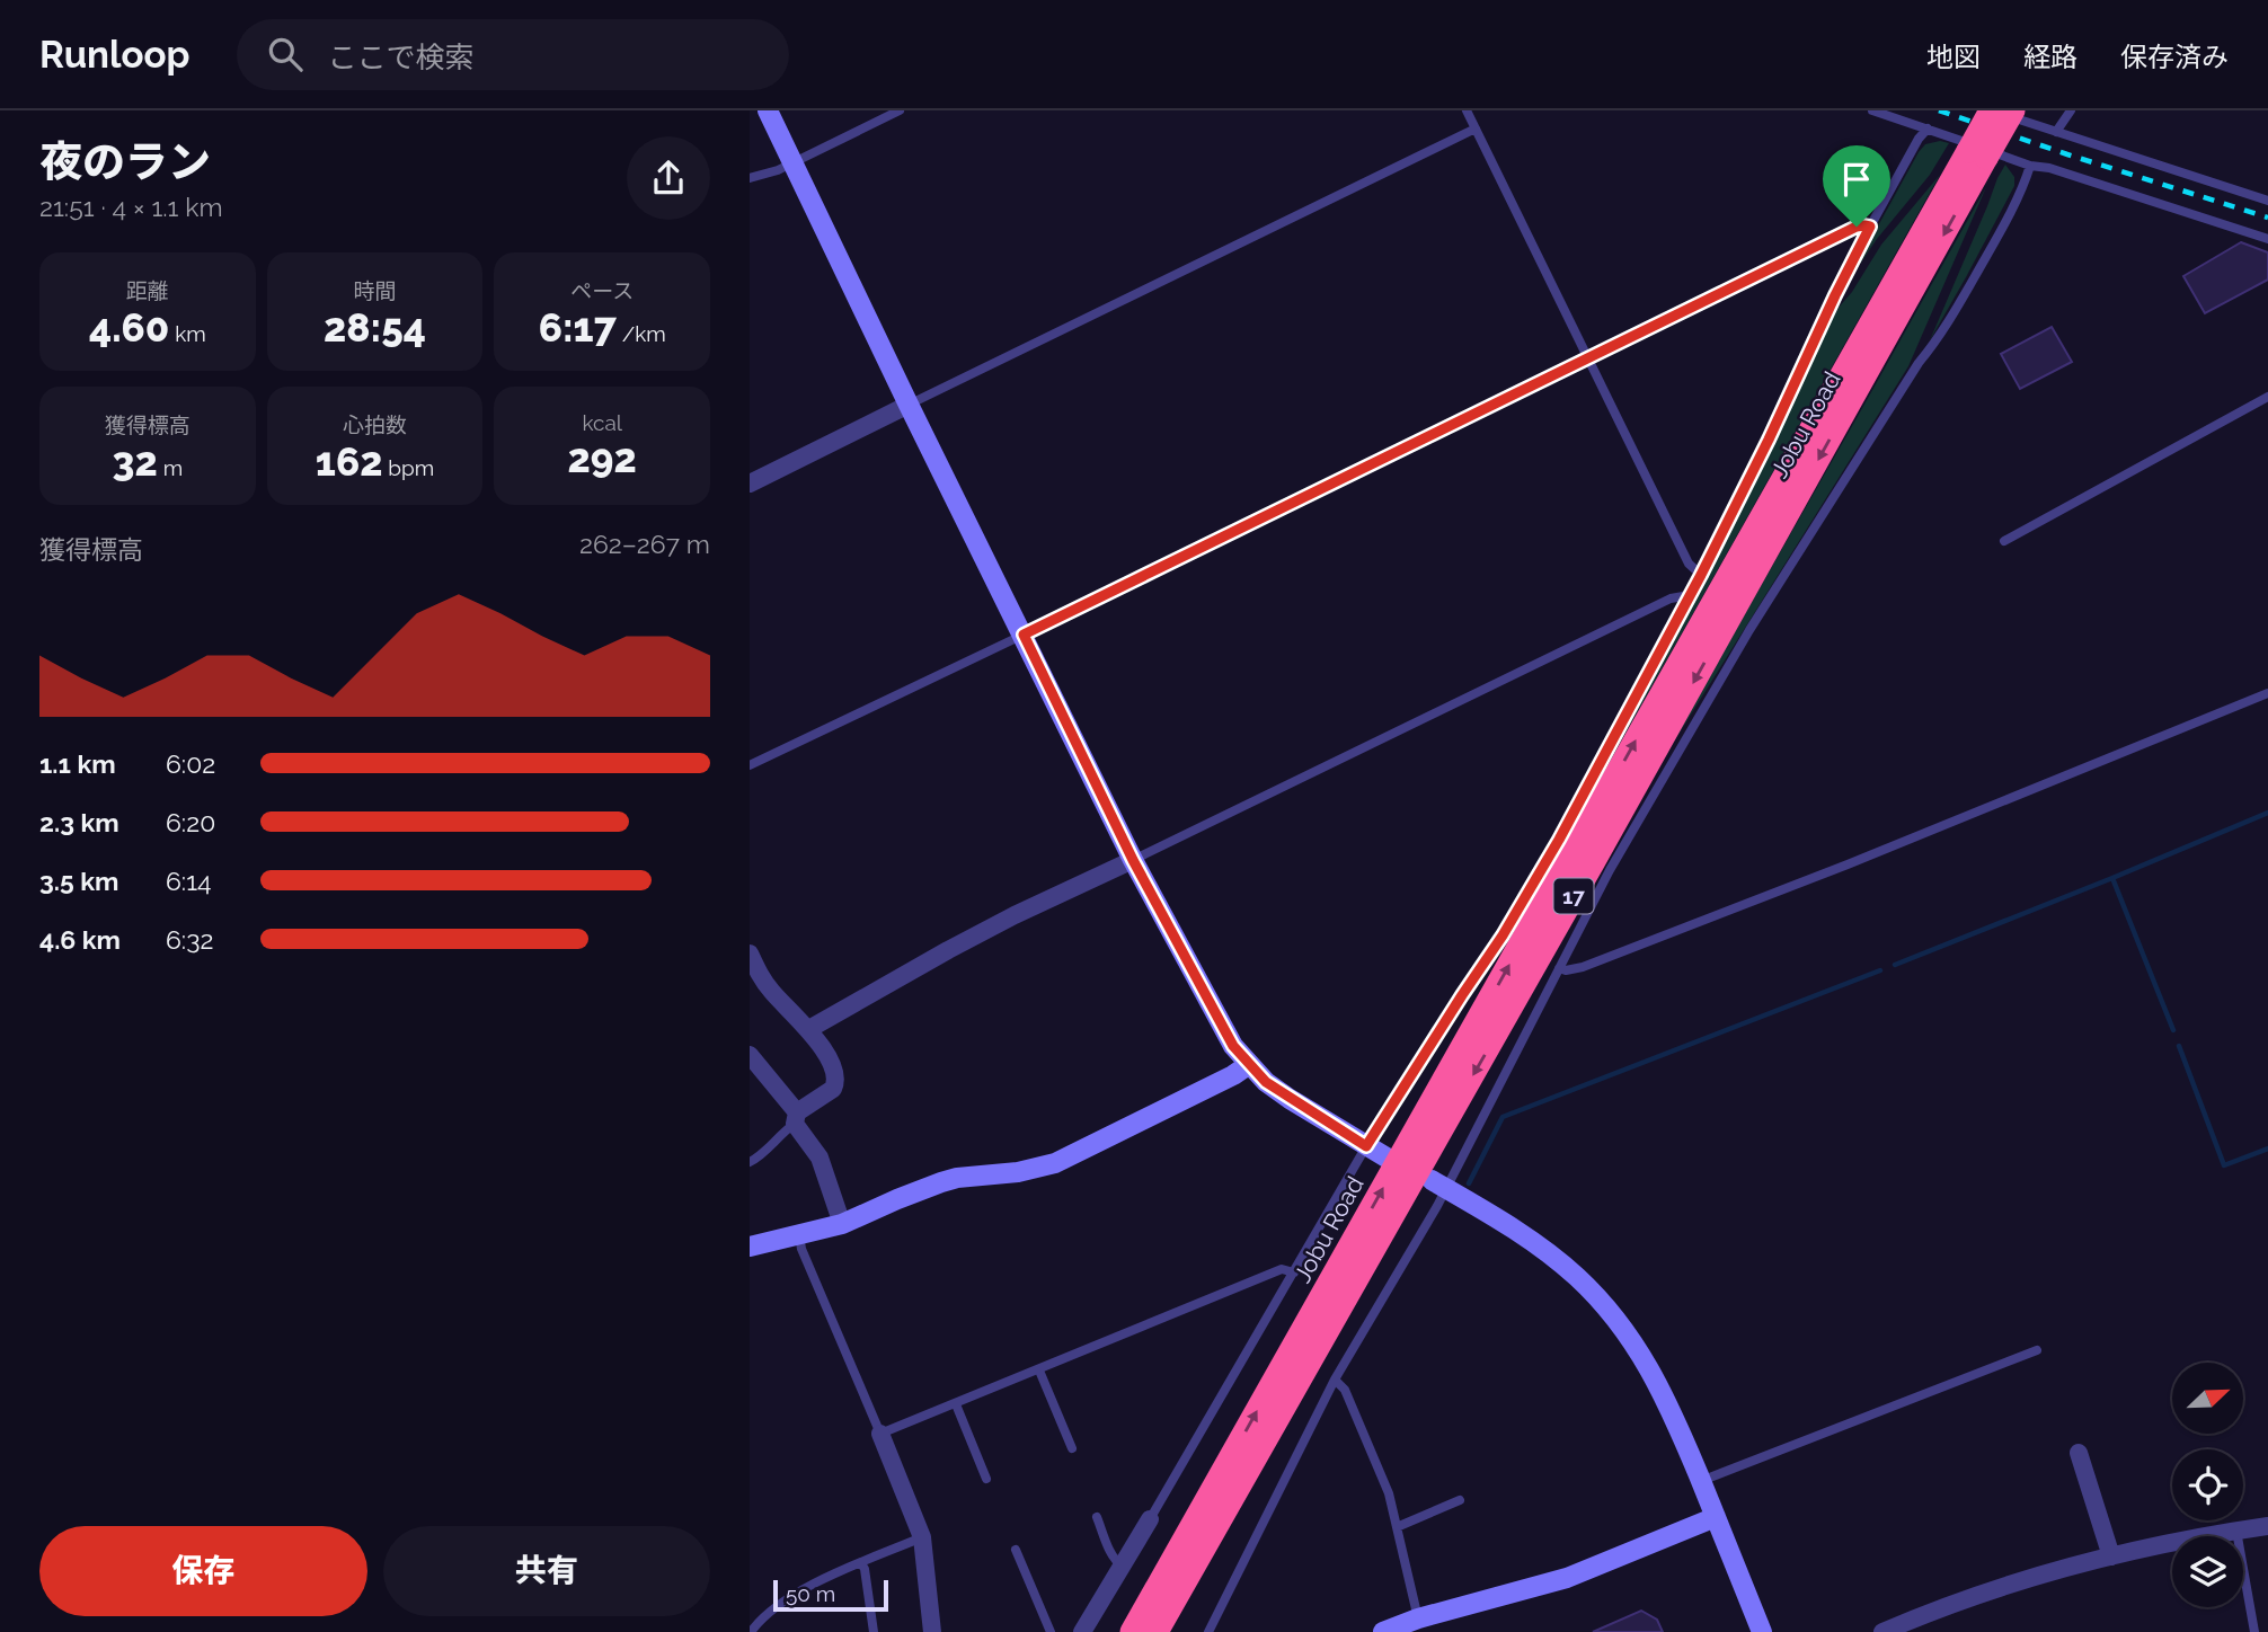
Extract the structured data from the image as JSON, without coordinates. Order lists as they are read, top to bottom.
{
  "streets": {
    "highway": ["Jobu Road", "17"]
  },
  "scale_bar": "50 m",
  "north": "top right",
  "page": {
    "header": "Runloop",
    "search": "ここで検索",
    "nav": ["地図", "経路", "保存済み"],
    "heading": ["夜のラン", "21:51 · 4 × 1.1 km"],
    "stats": [
      ["距離", "4.60 km"],
      ["時間", "28:54"],
      ["ペース", "6:17 /km"],
      ["獲得標高", "32 m"],
      ["心拍数", "162 bpm"],
      ["kcal", "292"]
    ],
    "chart": ["獲得標高", "262–267 m"],
    "list": [
      {
        "name": "1.1 km",
        "note": "6:02"
      },
      {
        "name": "2.3 km",
        "note": "6:20"
      },
      {
        "name": "3.5 km",
        "note": "6:14"
      },
      {
        "name": "4.6 km",
        "note": "6:32"
      }
    ],
    "buttons": ["保存", "共有"],
    "scale": "50 m"
  }
}
